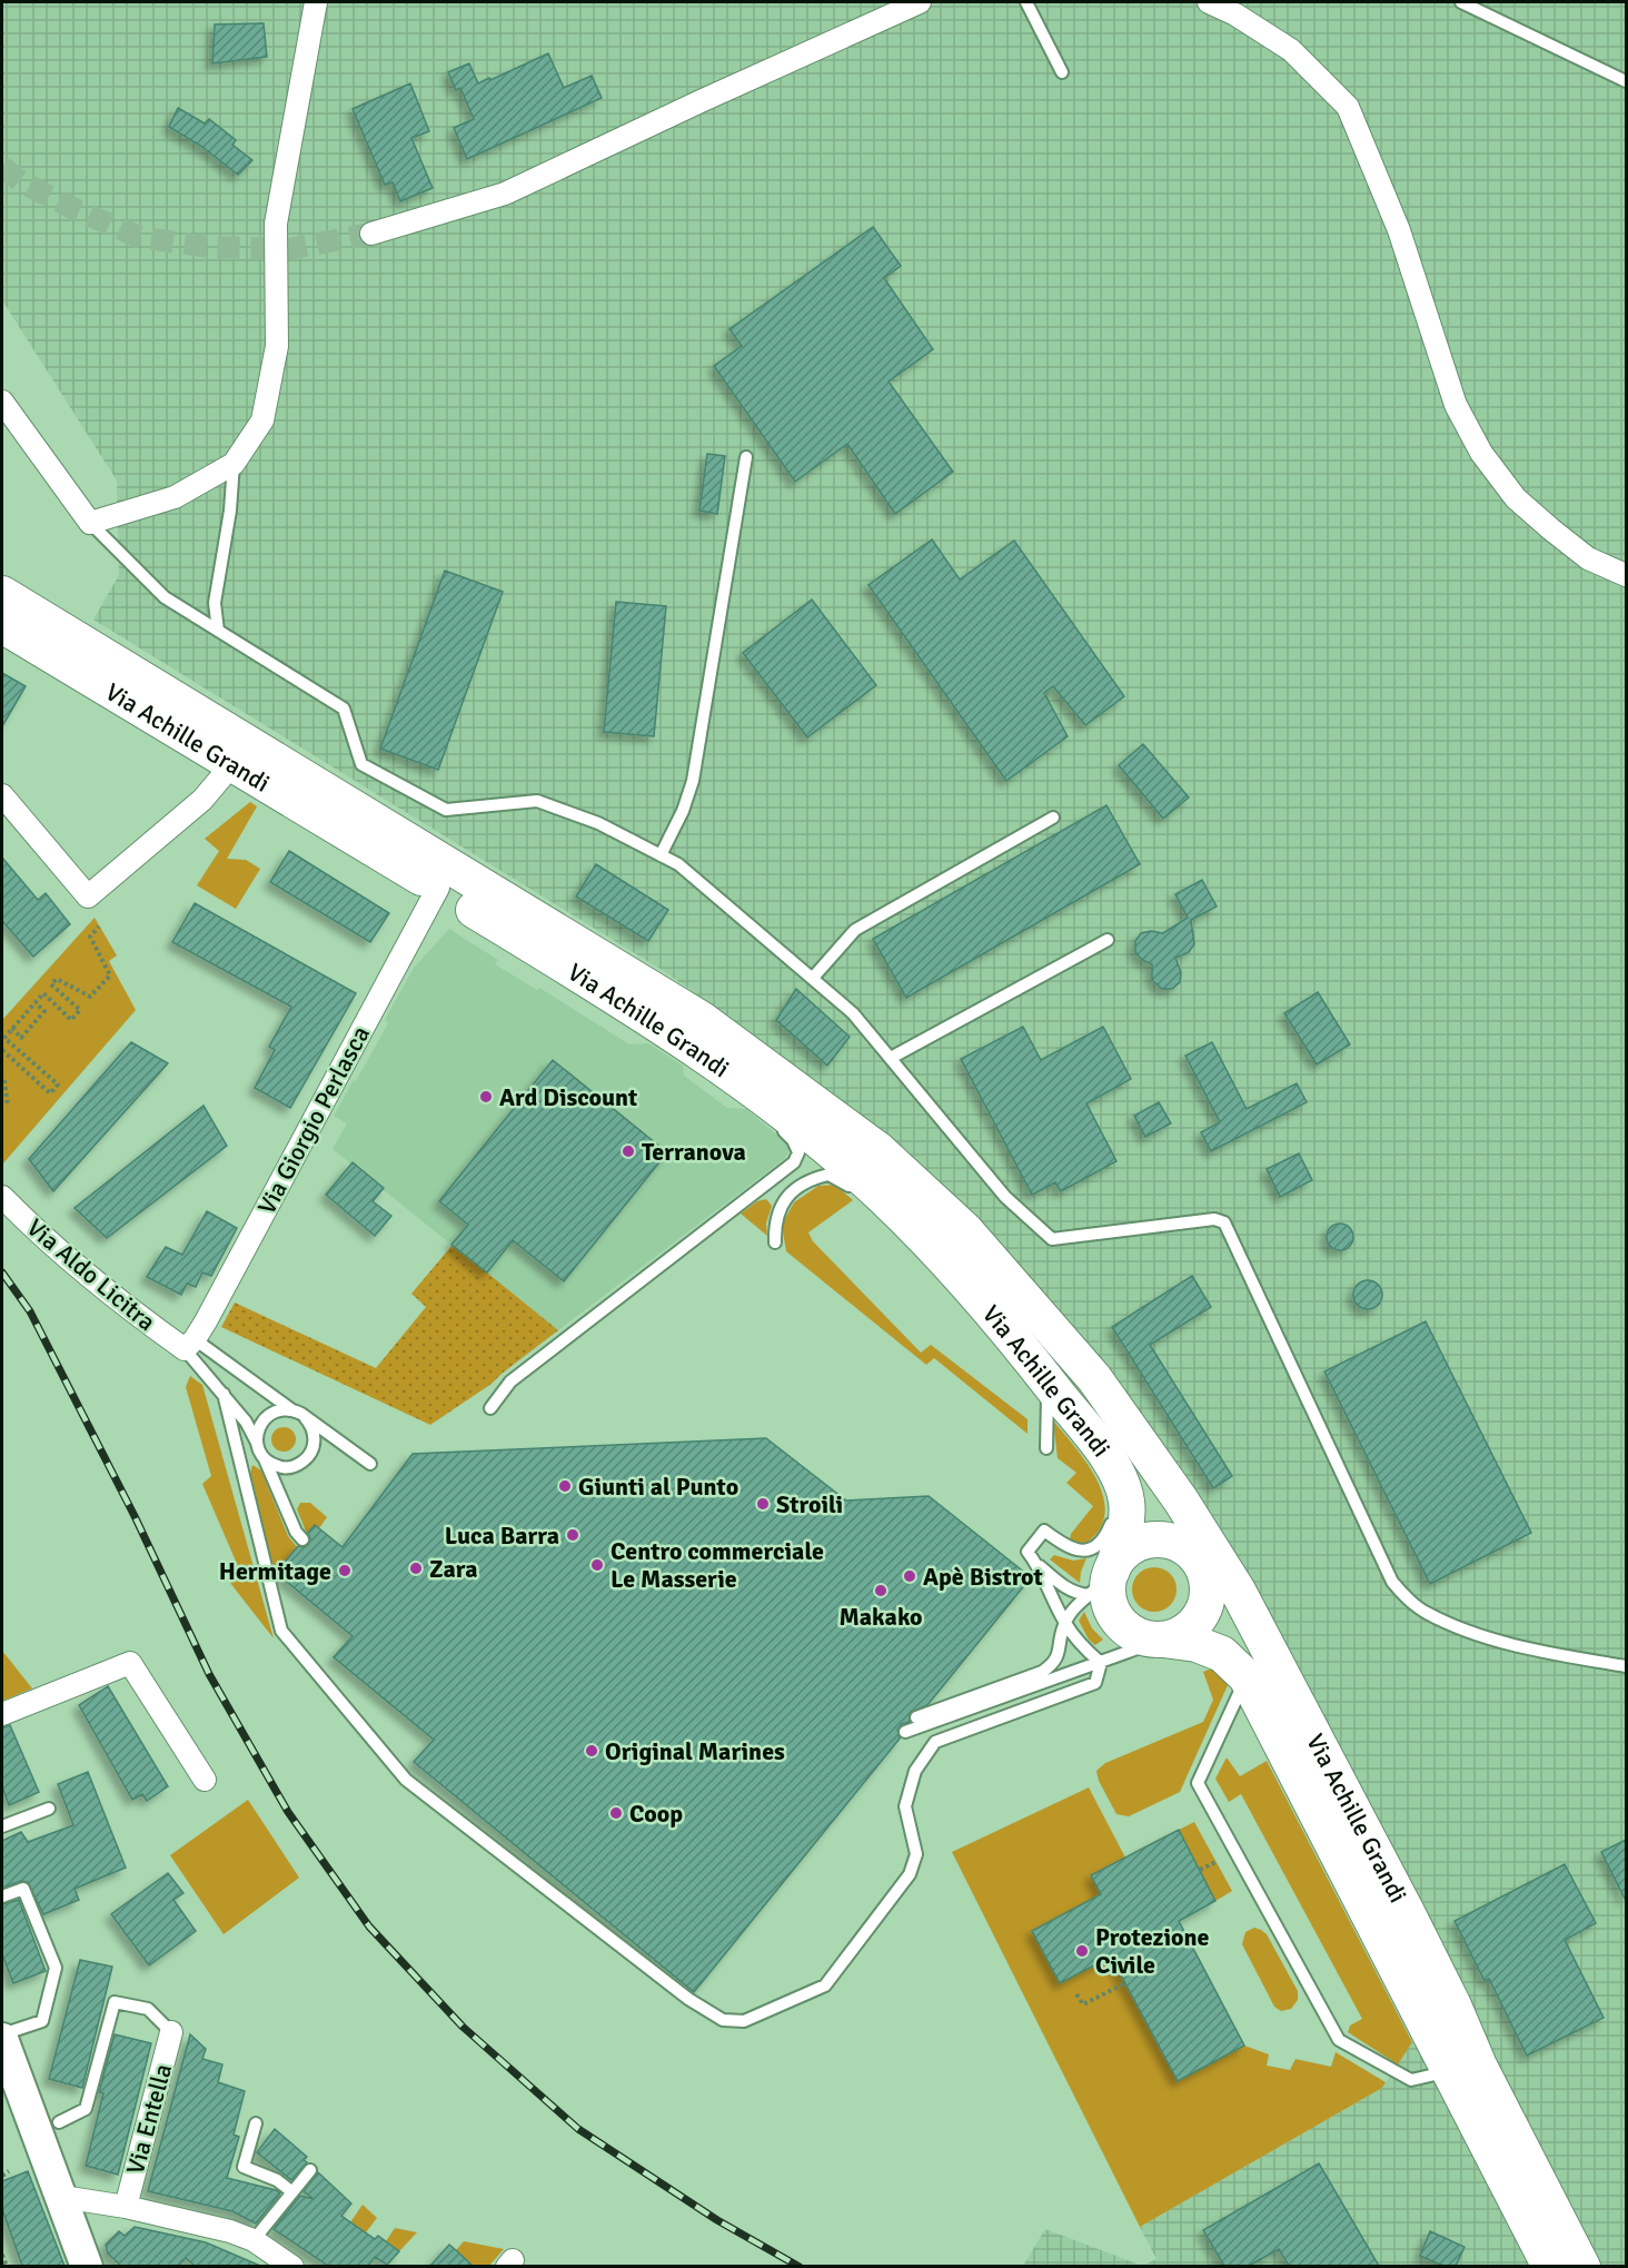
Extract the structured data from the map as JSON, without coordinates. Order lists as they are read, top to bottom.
{
  "streets": {
    "main road": ["Via Achille Grandi"],
    "street": ["Via Giorgio Perlasca", "Via Aldo Licitra", "Via Entella"]
  },
  "crossings": [
    ["Via Achille Grandi", "Via Giorgio Perlasca"],
    ["Via Giorgio Perlasca", "Via Aldo Licitra"]
  ],
  "places": [
    "Ard Discount",
    "Terranova",
    "Giunti al Punto",
    "Stroili",
    "Luca Barra",
    "Centro commerciale Le Masserie",
    "Zara",
    "Hermitage",
    "Apè Bistrot",
    "Makako",
    "Original Marines",
    "Coop",
    "Protezione Civile"
  ]
}
